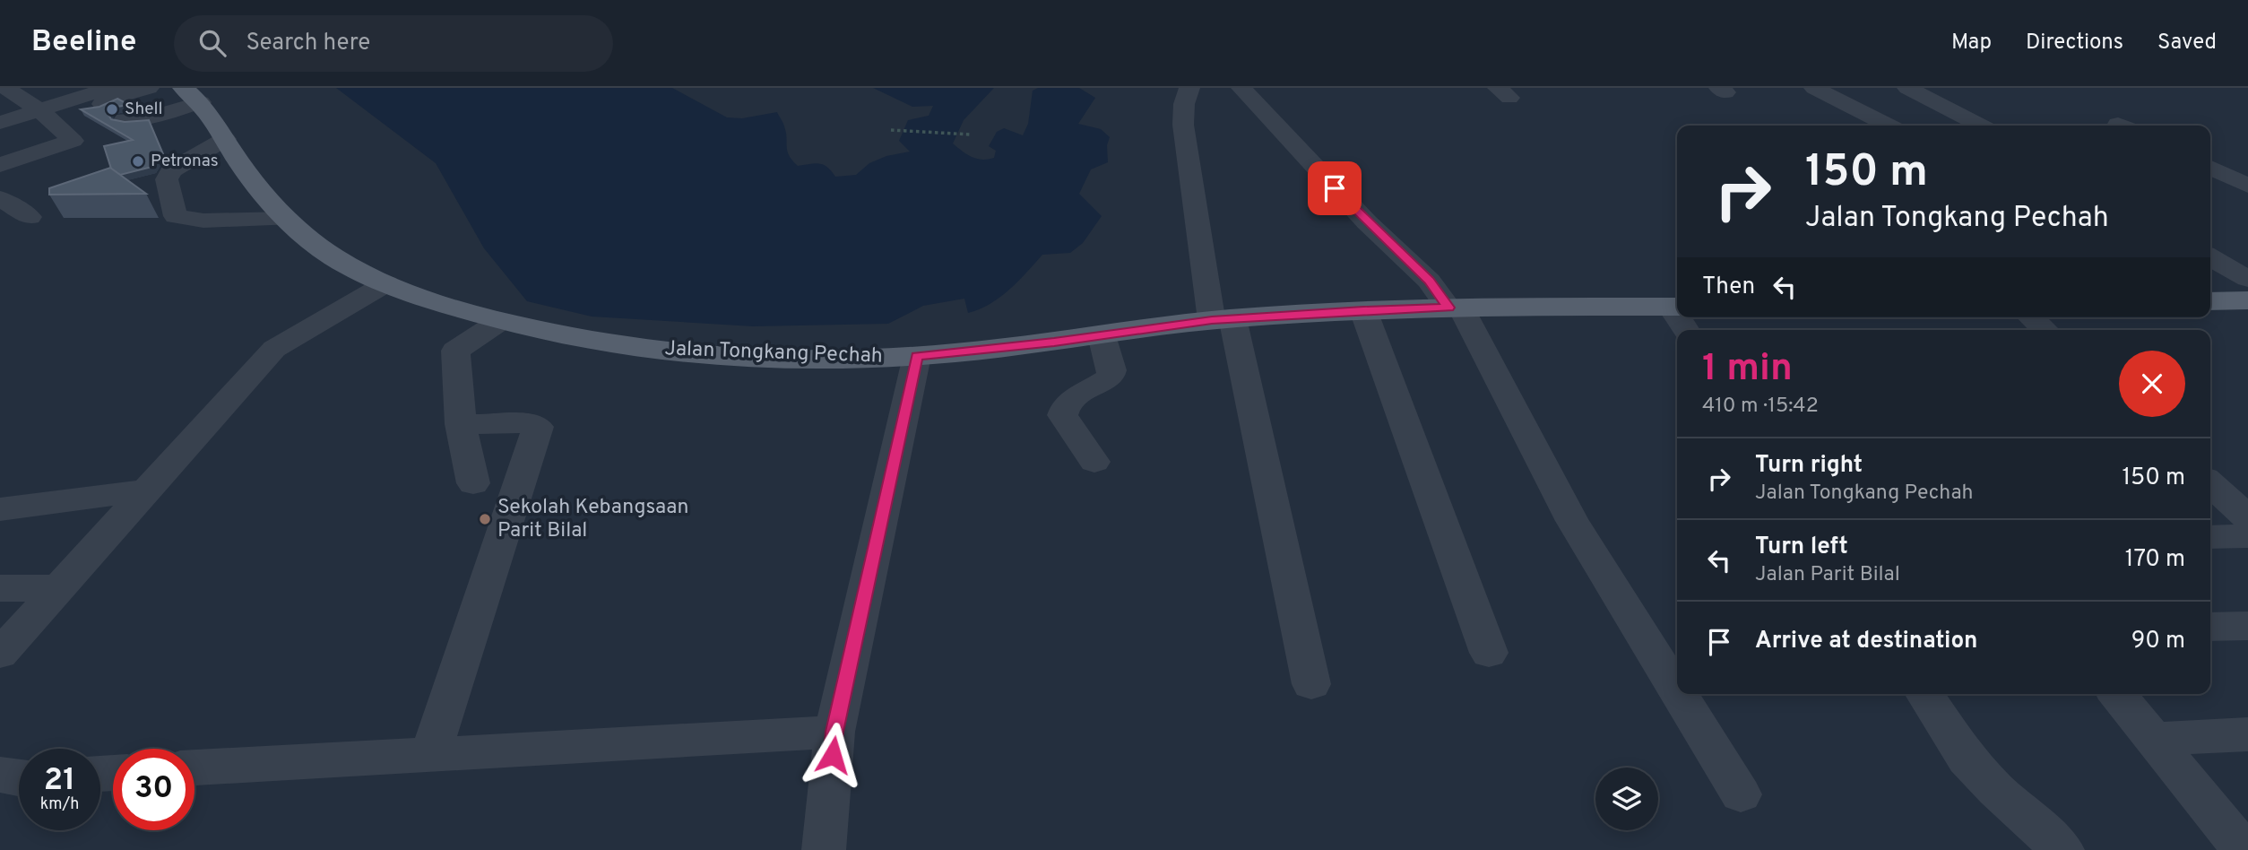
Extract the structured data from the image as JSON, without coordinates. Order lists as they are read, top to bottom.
{
  "streets": {
    "main road": ["Jalan Tongkang Pechah"]
  },
  "places": ["Shell", "Petronas", "Sekolah Kebangsaan Parit Bilal"],
  "page": {
    "header": "Beeline",
    "search": "Search here",
    "nav": ["Map", "Directions", "Saved"],
    "turn": ["150 m", "Jalan Tongkang Pechah"],
    "then": "Then",
    "heading": ["1 min", "410 m · 15:42"],
    "list": [
      {
        "name": "Turn right",
        "note": "Jalan Tongkang Pechah",
        "value": "150 m"
      },
      {
        "name": "Turn left",
        "note": "Jalan Parit Bilal",
        "value": "170 m"
      },
      {
        "name": "Arrive at destination",
        "value": "90 m"
      }
    ],
    "speed": "21 km/h",
    "limit": "30"
  }
}
